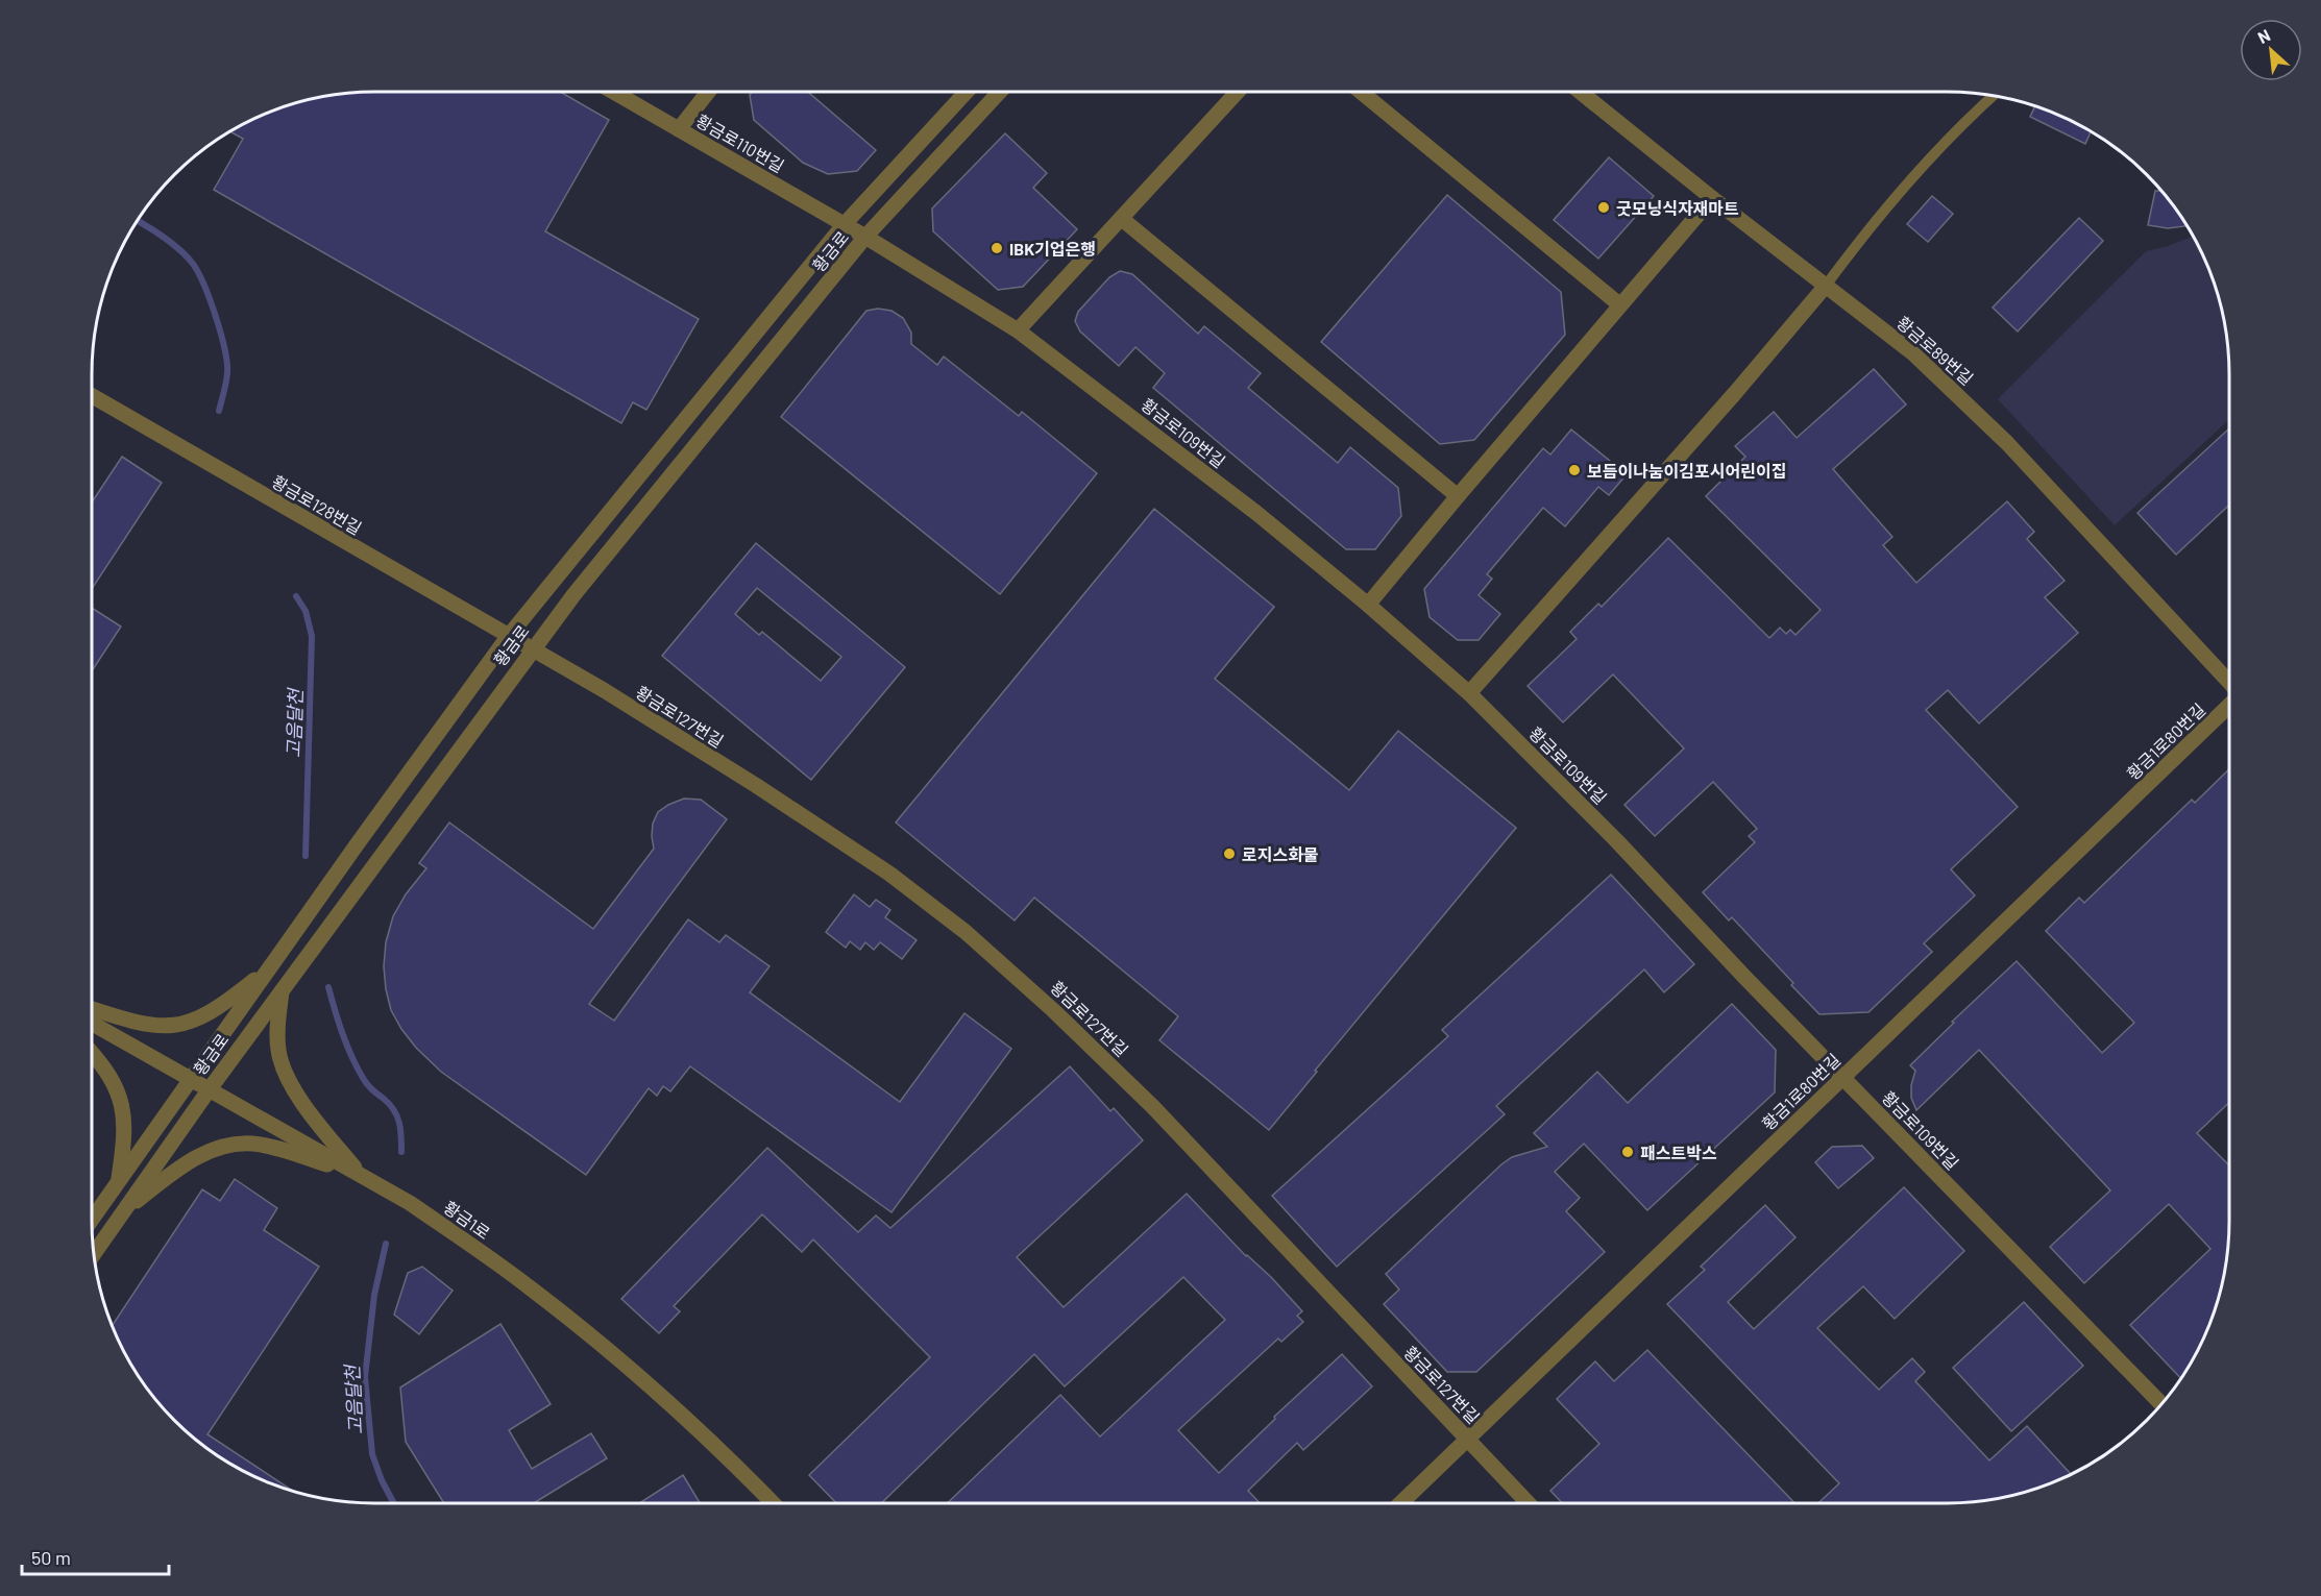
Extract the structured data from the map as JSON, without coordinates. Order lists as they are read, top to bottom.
{
  "streets": {
    "street": [
      "황금로110번길",
      "황금로",
      "황금로89번길",
      "황금로109번길",
      "황금로128번길",
      "황금로127번길",
      "황금1로80번길",
      "황금1로"
    ]
  },
  "crossings": [
    ["황금로110번길", "황금로"],
    ["황금로110번길", "황금로109번길"],
    ["황금로", "황금로109번길"],
    ["황금로", "황금로128번길"],
    ["황금로", "황금로127번길"],
    ["황금로", "황금1로"],
    ["황금로109번길", "황금1로80번길"],
    ["황금로128번길", "황금로127번길"],
    ["황금로127번길", "황금1로80번길"]
  ],
  "water": ["고음달천"],
  "places": [
    "굿모닝식자재마트",
    "IBK기업은행",
    "보듬이나눔이김포시어린이집",
    "로지스화물",
    "패스트박스"
  ],
  "scale_bar": "50 m",
  "north": "top left"
}
